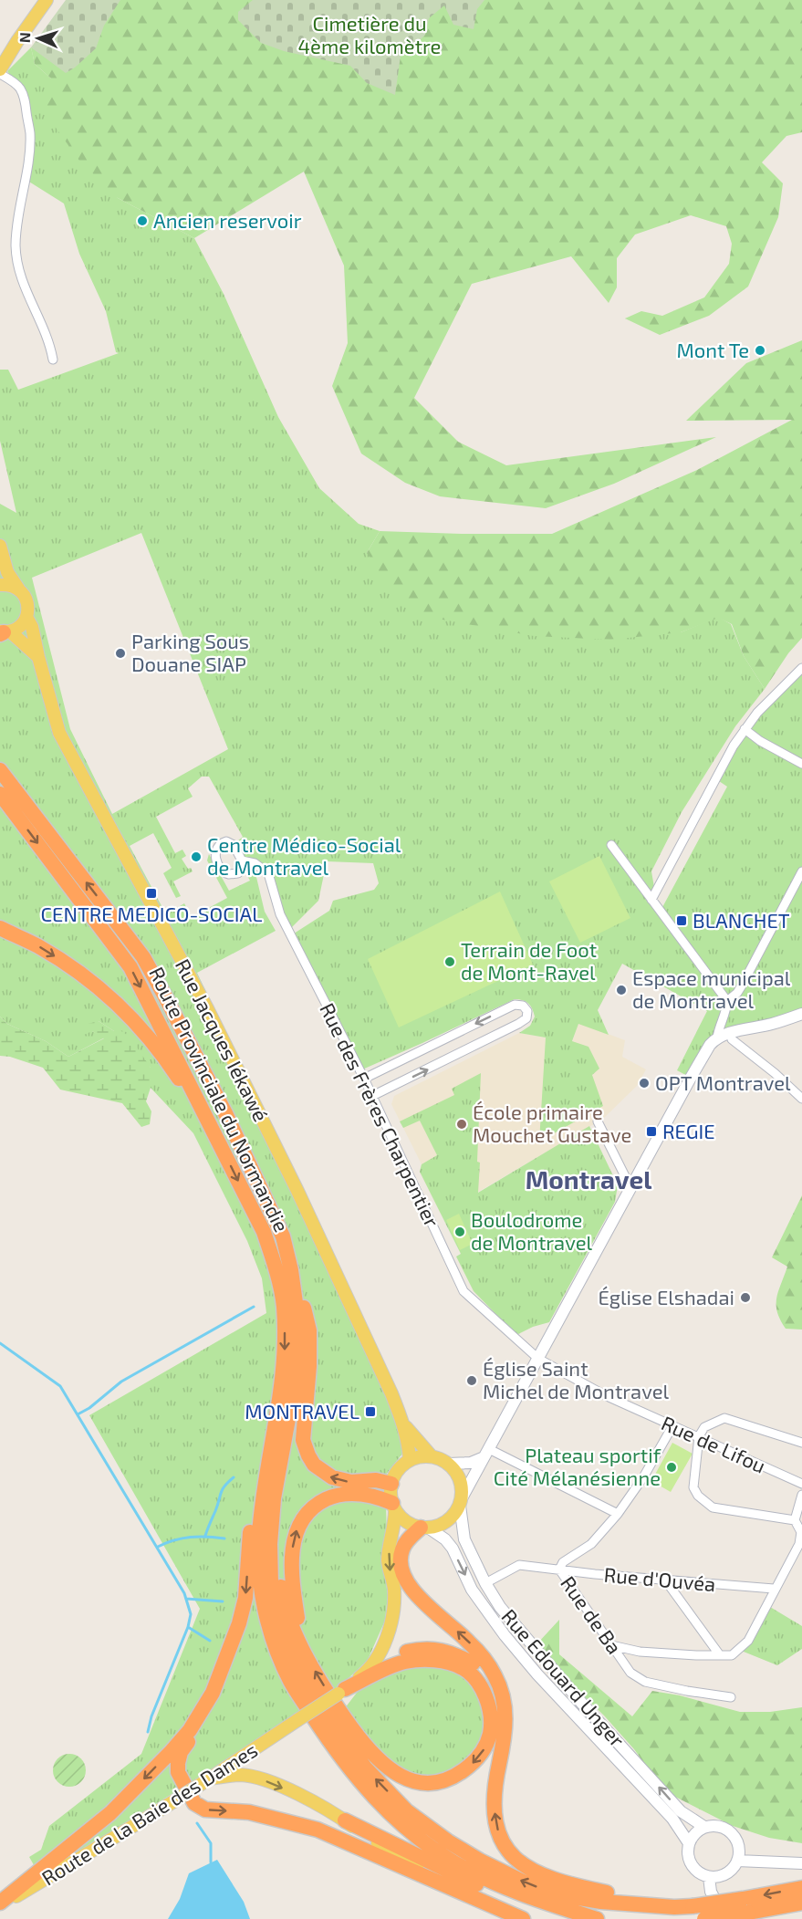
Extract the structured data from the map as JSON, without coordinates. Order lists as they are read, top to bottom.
{
  "streets": {
    "highway": ["Route Provinciale du Normandie"],
    "main road": ["Rue Jacques Iékawé", "Rue Edouard Unger", "Route de la Baie des Dames"],
    "street": [
      "Rue des Frères Charpentier",
      "Rue de Lifou",
      "Rue d'Ouvéa",
      "Rue de Ba"
    ]
  },
  "crossings": [
    ["Rue Jacques Iékawé", "Rue Edouard Unger"],
    ["Rue des Frères Charpentier", "Rue de Lifou"],
    ["Rue de Lifou", "Rue de Ba"],
    ["Rue d'Ouvéa", "Rue de Ba"],
    ["Rue d'Ouvéa", "Rue Edouard Unger"]
  ],
  "districts": ["Montravel"],
  "parks": ["Cimetière du 4ème kilomètre"],
  "places": {
    "other": [
      "Ancien reservoir",
      "Mont Te",
      "Parking Sous Douane SIAP",
      "Centre Médico-Social de Montravel",
      "Terrain de Foot de Mont-Ravel",
      "Espace municipal de Montravel",
      "OPT Montravel",
      "École primaire Mouchet Gustave",
      "Boulodrome de Montravel",
      "Église Elshadai",
      "Église Saint Michel de Montravel",
      "Plateau sportif Cité Mélanésienne"
    ],
    "transit": [
      "CENTRE MEDICO-SOCIAL",
      "BLANCHET",
      "REGIE",
      "MONTRAVEL"
    ]
  },
  "north": "left"
}
